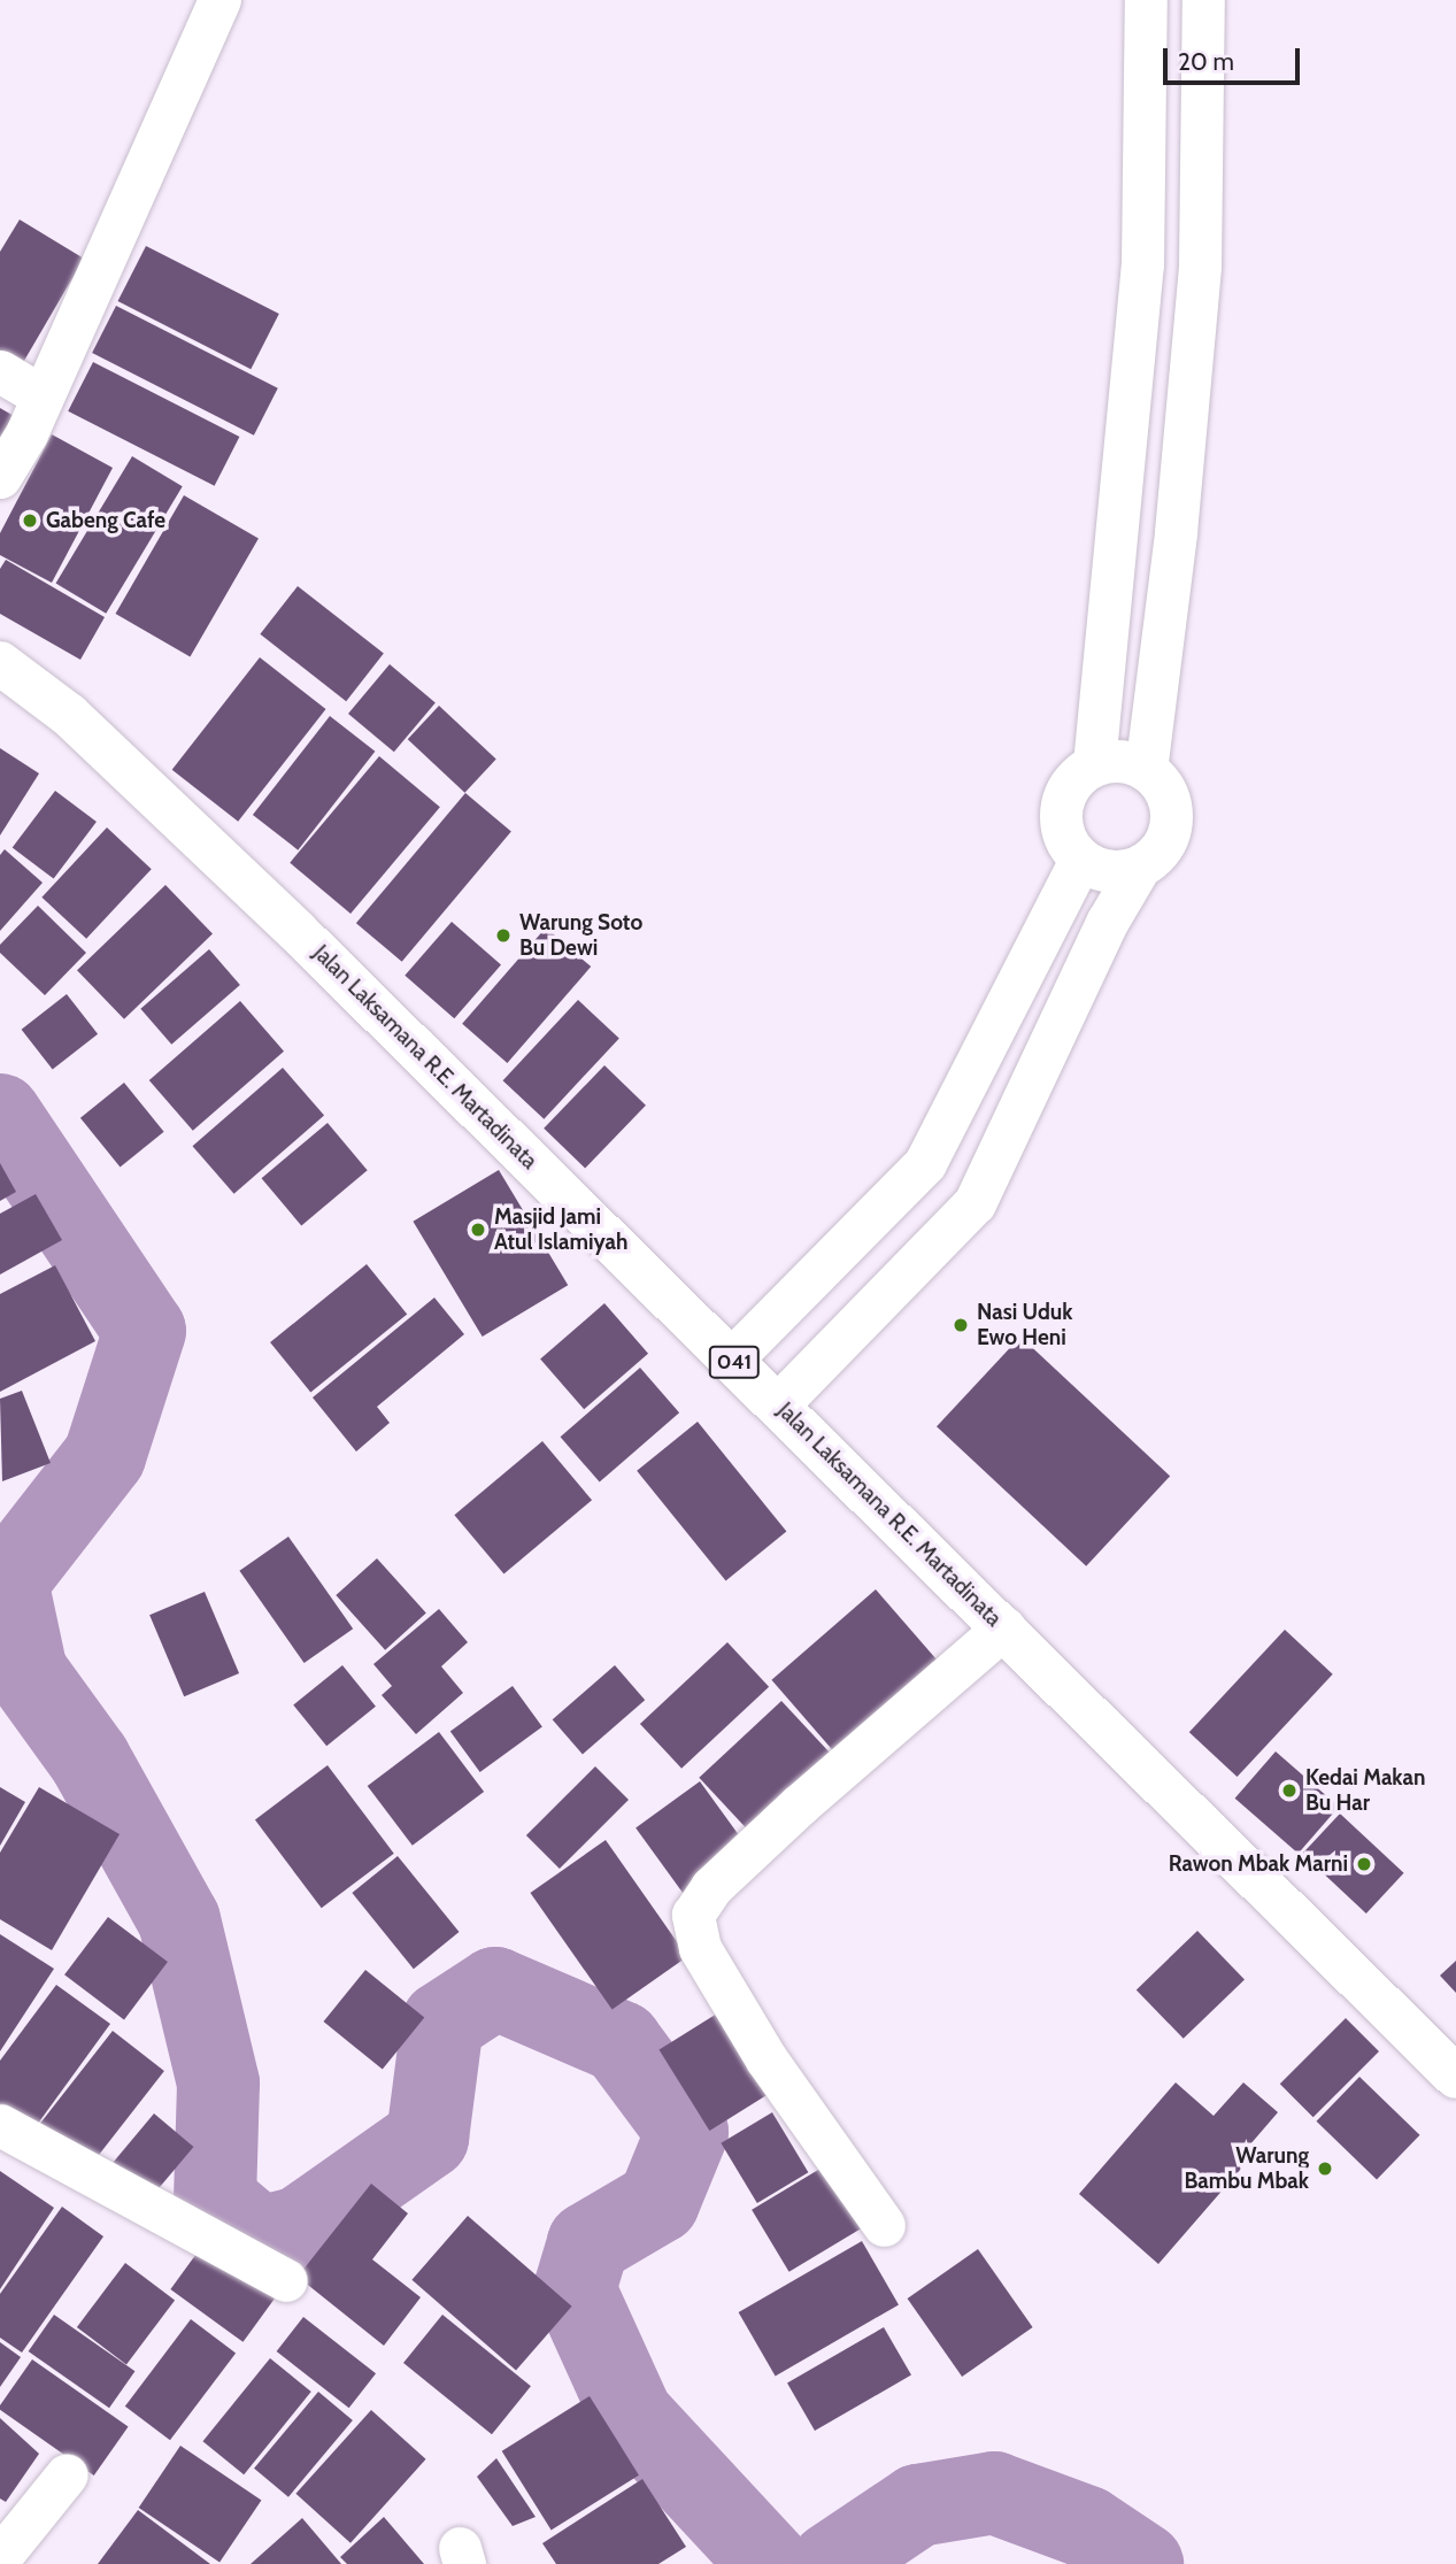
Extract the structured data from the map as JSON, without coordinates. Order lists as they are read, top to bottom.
{
  "streets": {
    "main road": ["Jalan Laksamana R.E. Martadinata", "041"]
  },
  "places": [
    "Gabeng Cafe",
    "Warung Soto Bu Dewi",
    "Masjid Jami Atul Islamiyah",
    "Nasi Uduk Ewo Heni",
    "Kedai Makan Bu Har",
    "Rawon Mbak Marni",
    "Warung Bambu Mbak"
  ],
  "scale_bar": "20 m"
}
